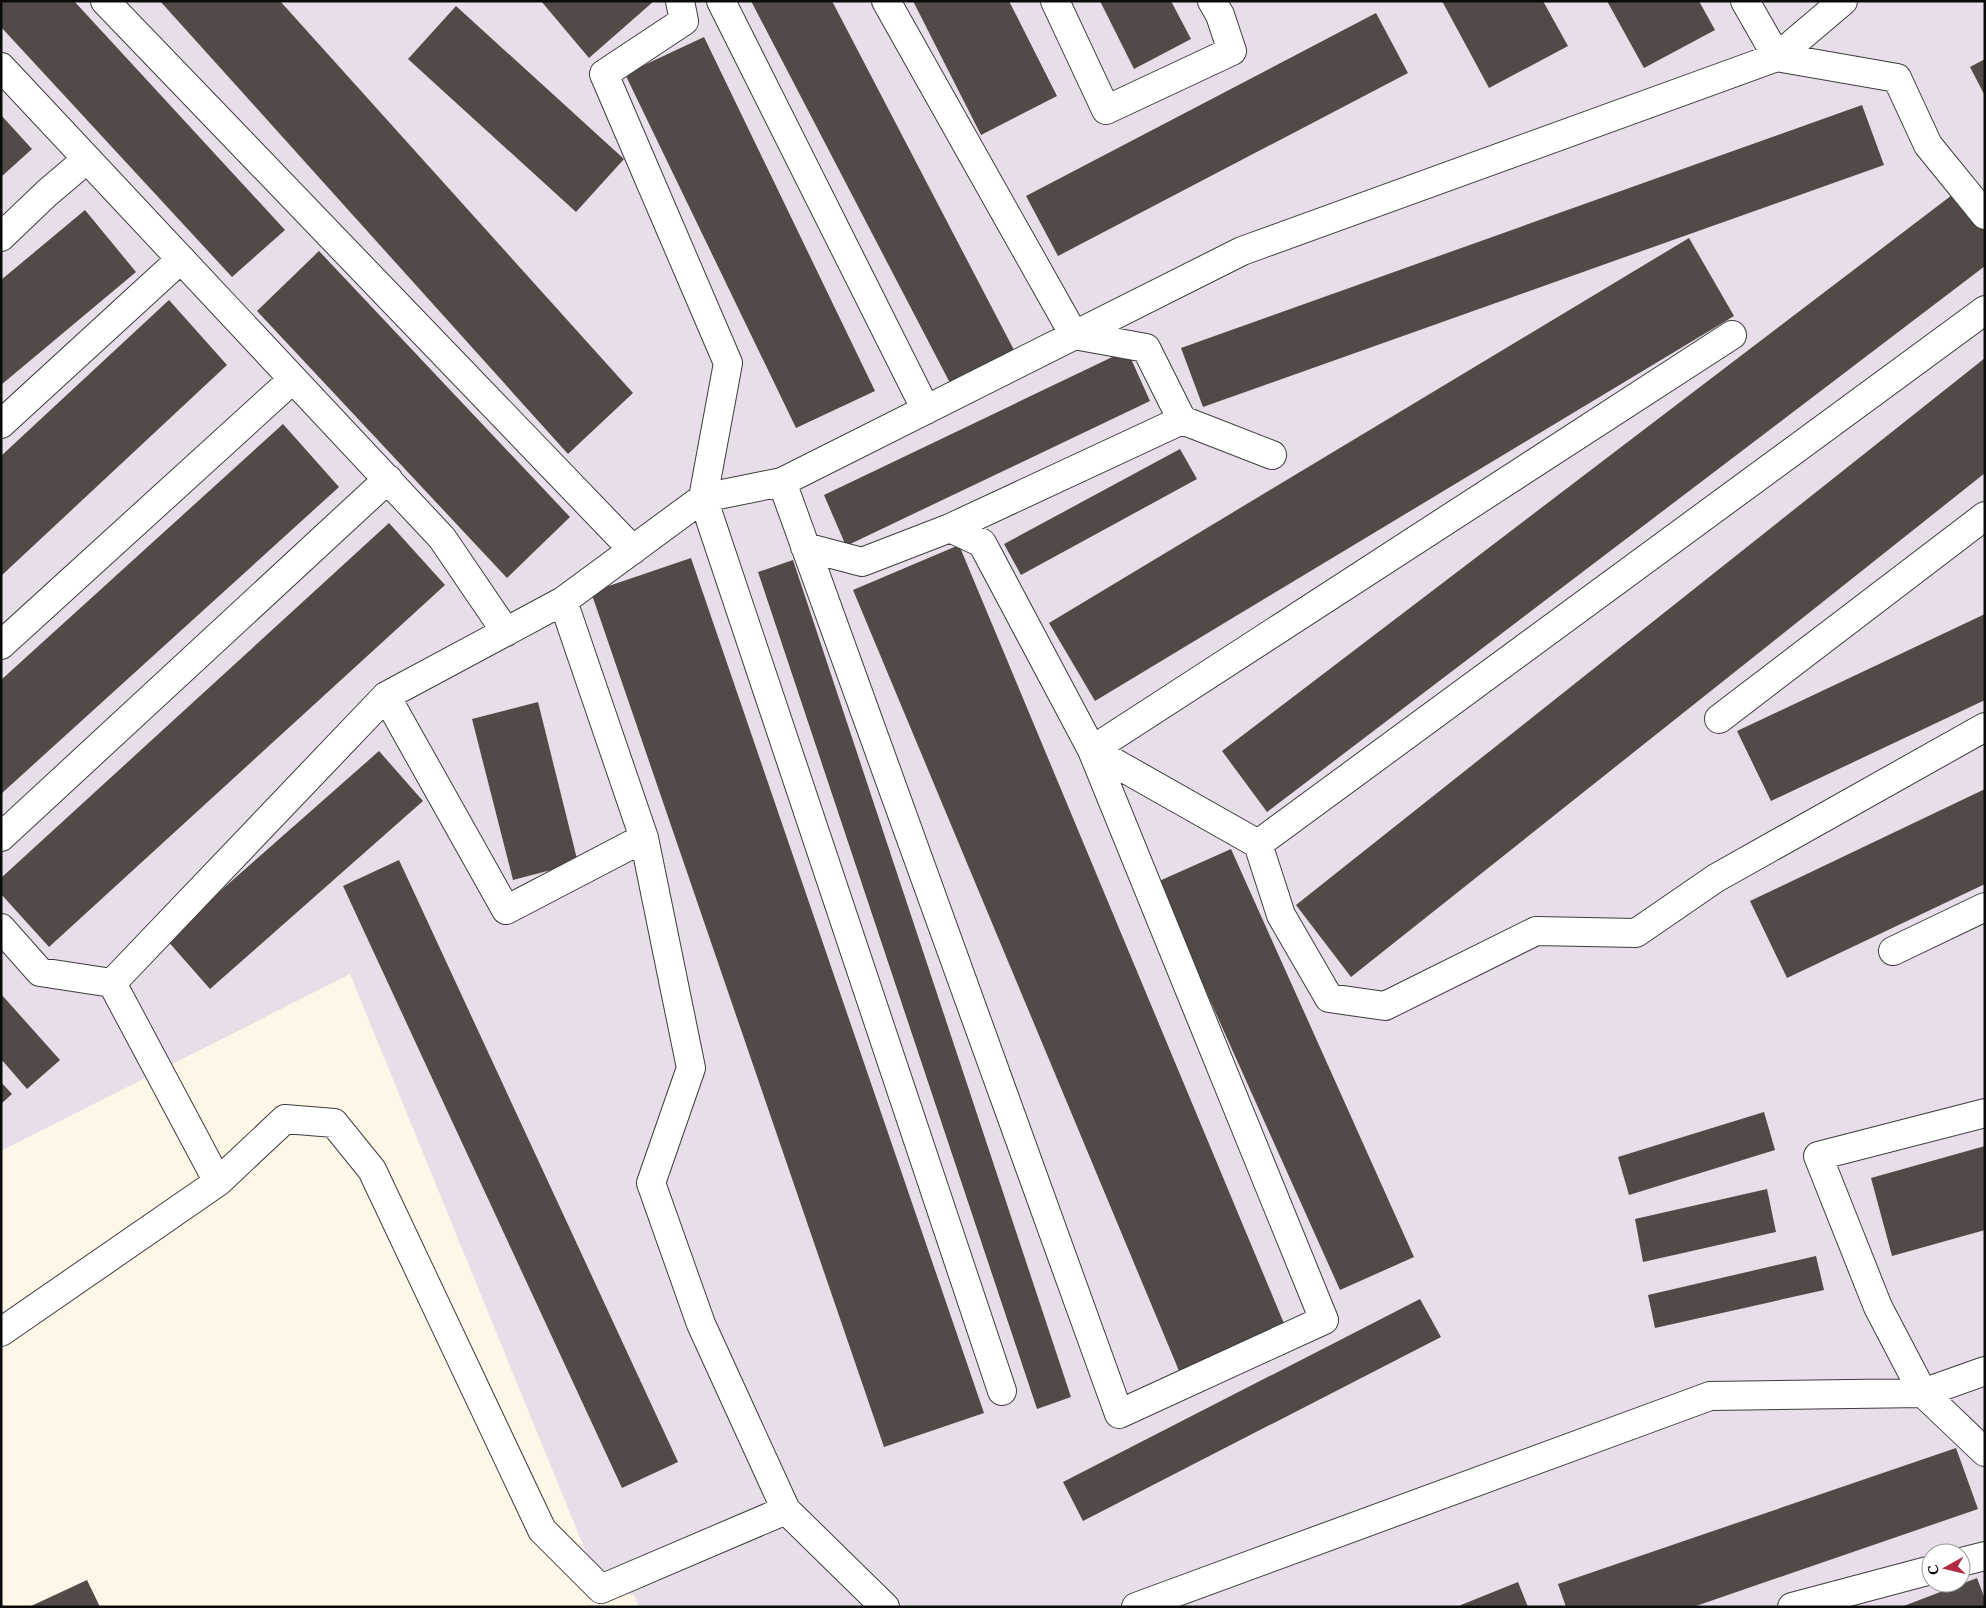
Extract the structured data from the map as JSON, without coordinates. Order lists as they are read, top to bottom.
{
  "north": "left"
}
